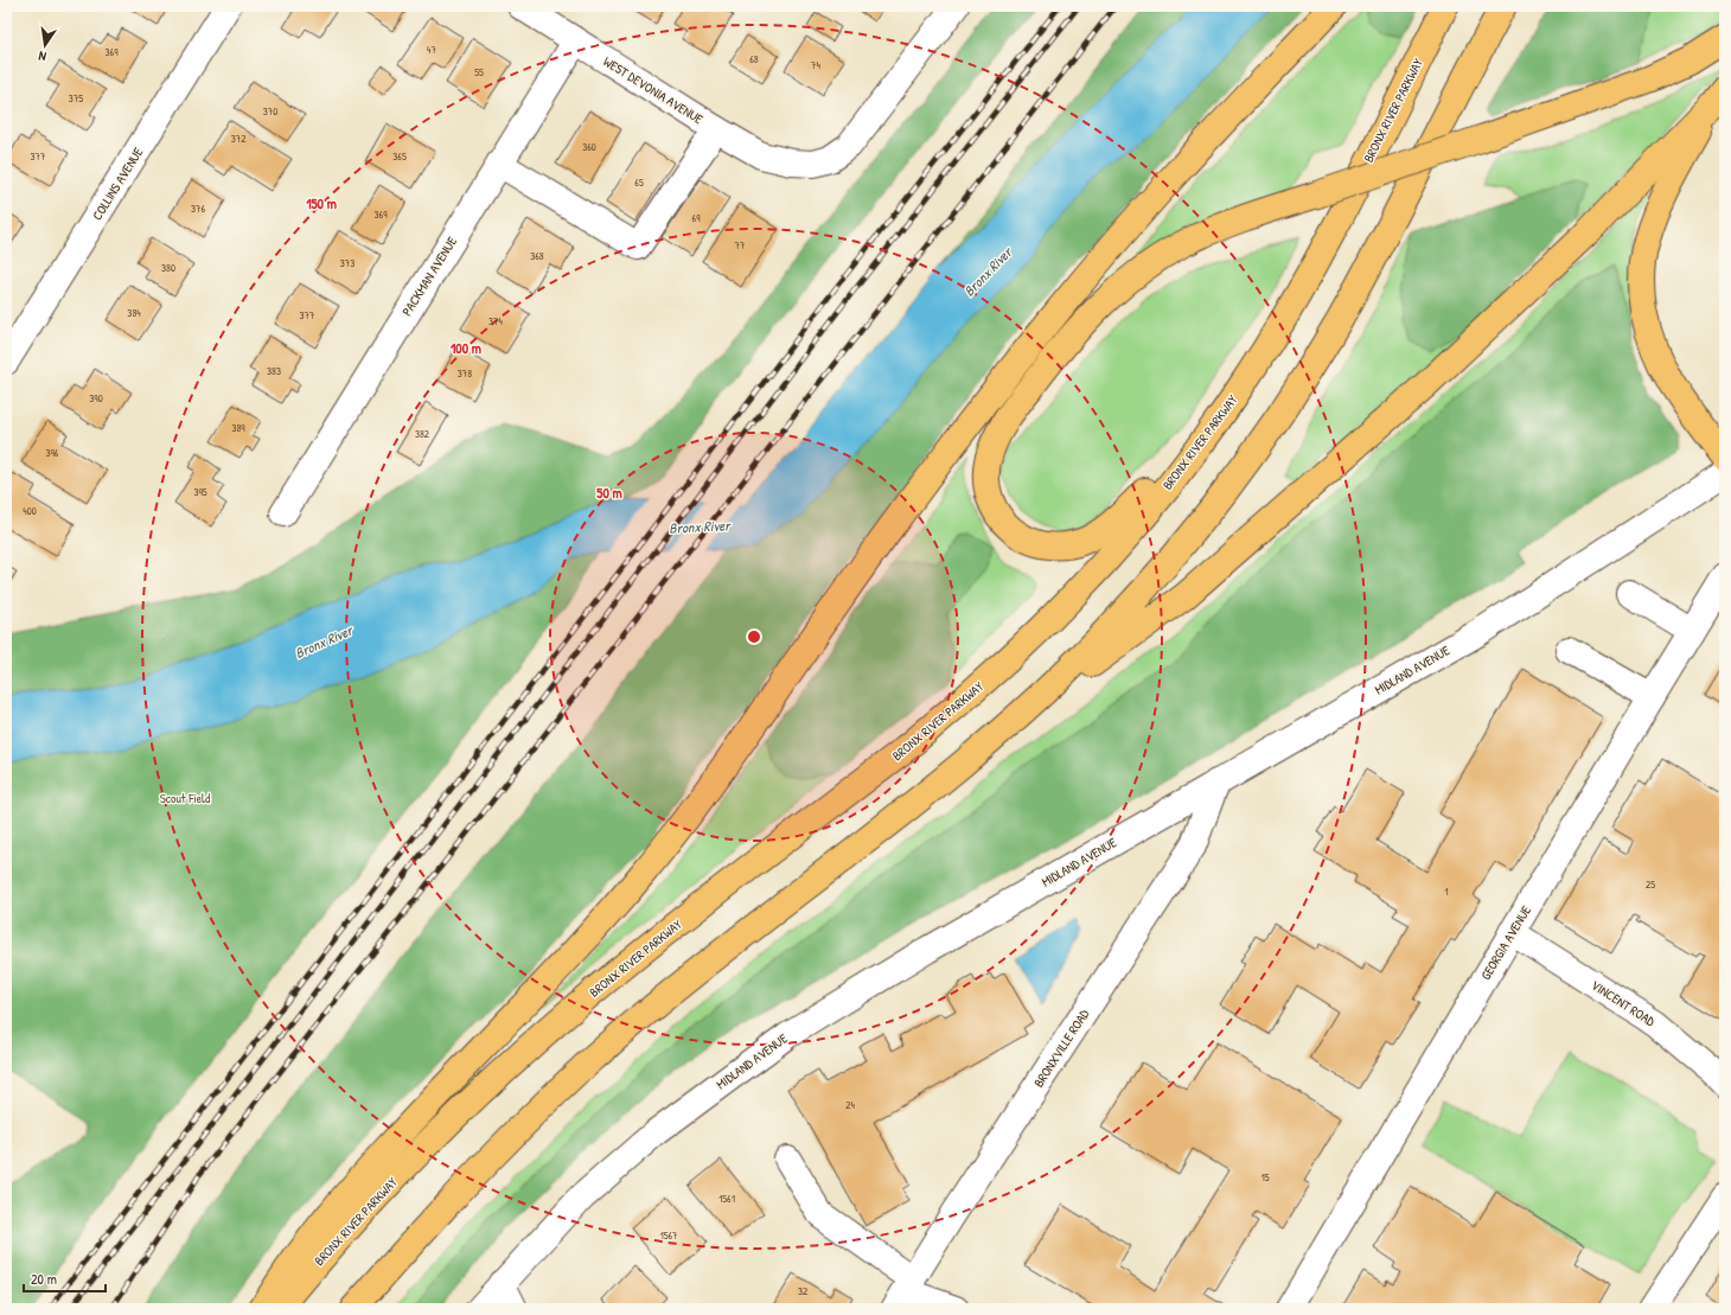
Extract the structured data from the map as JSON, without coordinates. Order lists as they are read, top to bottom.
{
  "streets": {
    "highway": ["BRONX RIVER PARKWAY"],
    "street": [
      "WEST DEVONIA AVENUE",
      "COLLINS AVENUE",
      "PACKMAN AVENUE",
      "MIDLAND AVENUE",
      "GEORGIA AVENUE",
      "VINCENT ROAD",
      "BRONXVILLE ROAD"
    ]
  },
  "crossings": [
    ["WEST DEVONIA AVENUE", "PACKMAN AVENUE"],
    ["MIDLAND AVENUE", "BRONXVILLE ROAD"],
    ["GEORGIA AVENUE", "VINCENT ROAD"]
  ],
  "water": ["Bronx River"],
  "parks": ["Scout Field"],
  "house_numbers": [
    "47",
    "369",
    "68",
    "74",
    "55",
    "375",
    "370",
    "372",
    "360",
    "377",
    "365",
    "65",
    "376",
    "369",
    "69",
    "77",
    "368",
    "373",
    "380",
    "384",
    "377",
    "374",
    "383",
    "378",
    "390",
    "389",
    "382",
    "396",
    "395",
    "400",
    "25",
    "1",
    "24",
    "15",
    "1561",
    "1567",
    "32"
  ],
  "scale_bar": "20 m",
  "north": "bottom",
  "rings": ["150 m", "100 m", "50 m"]
}
